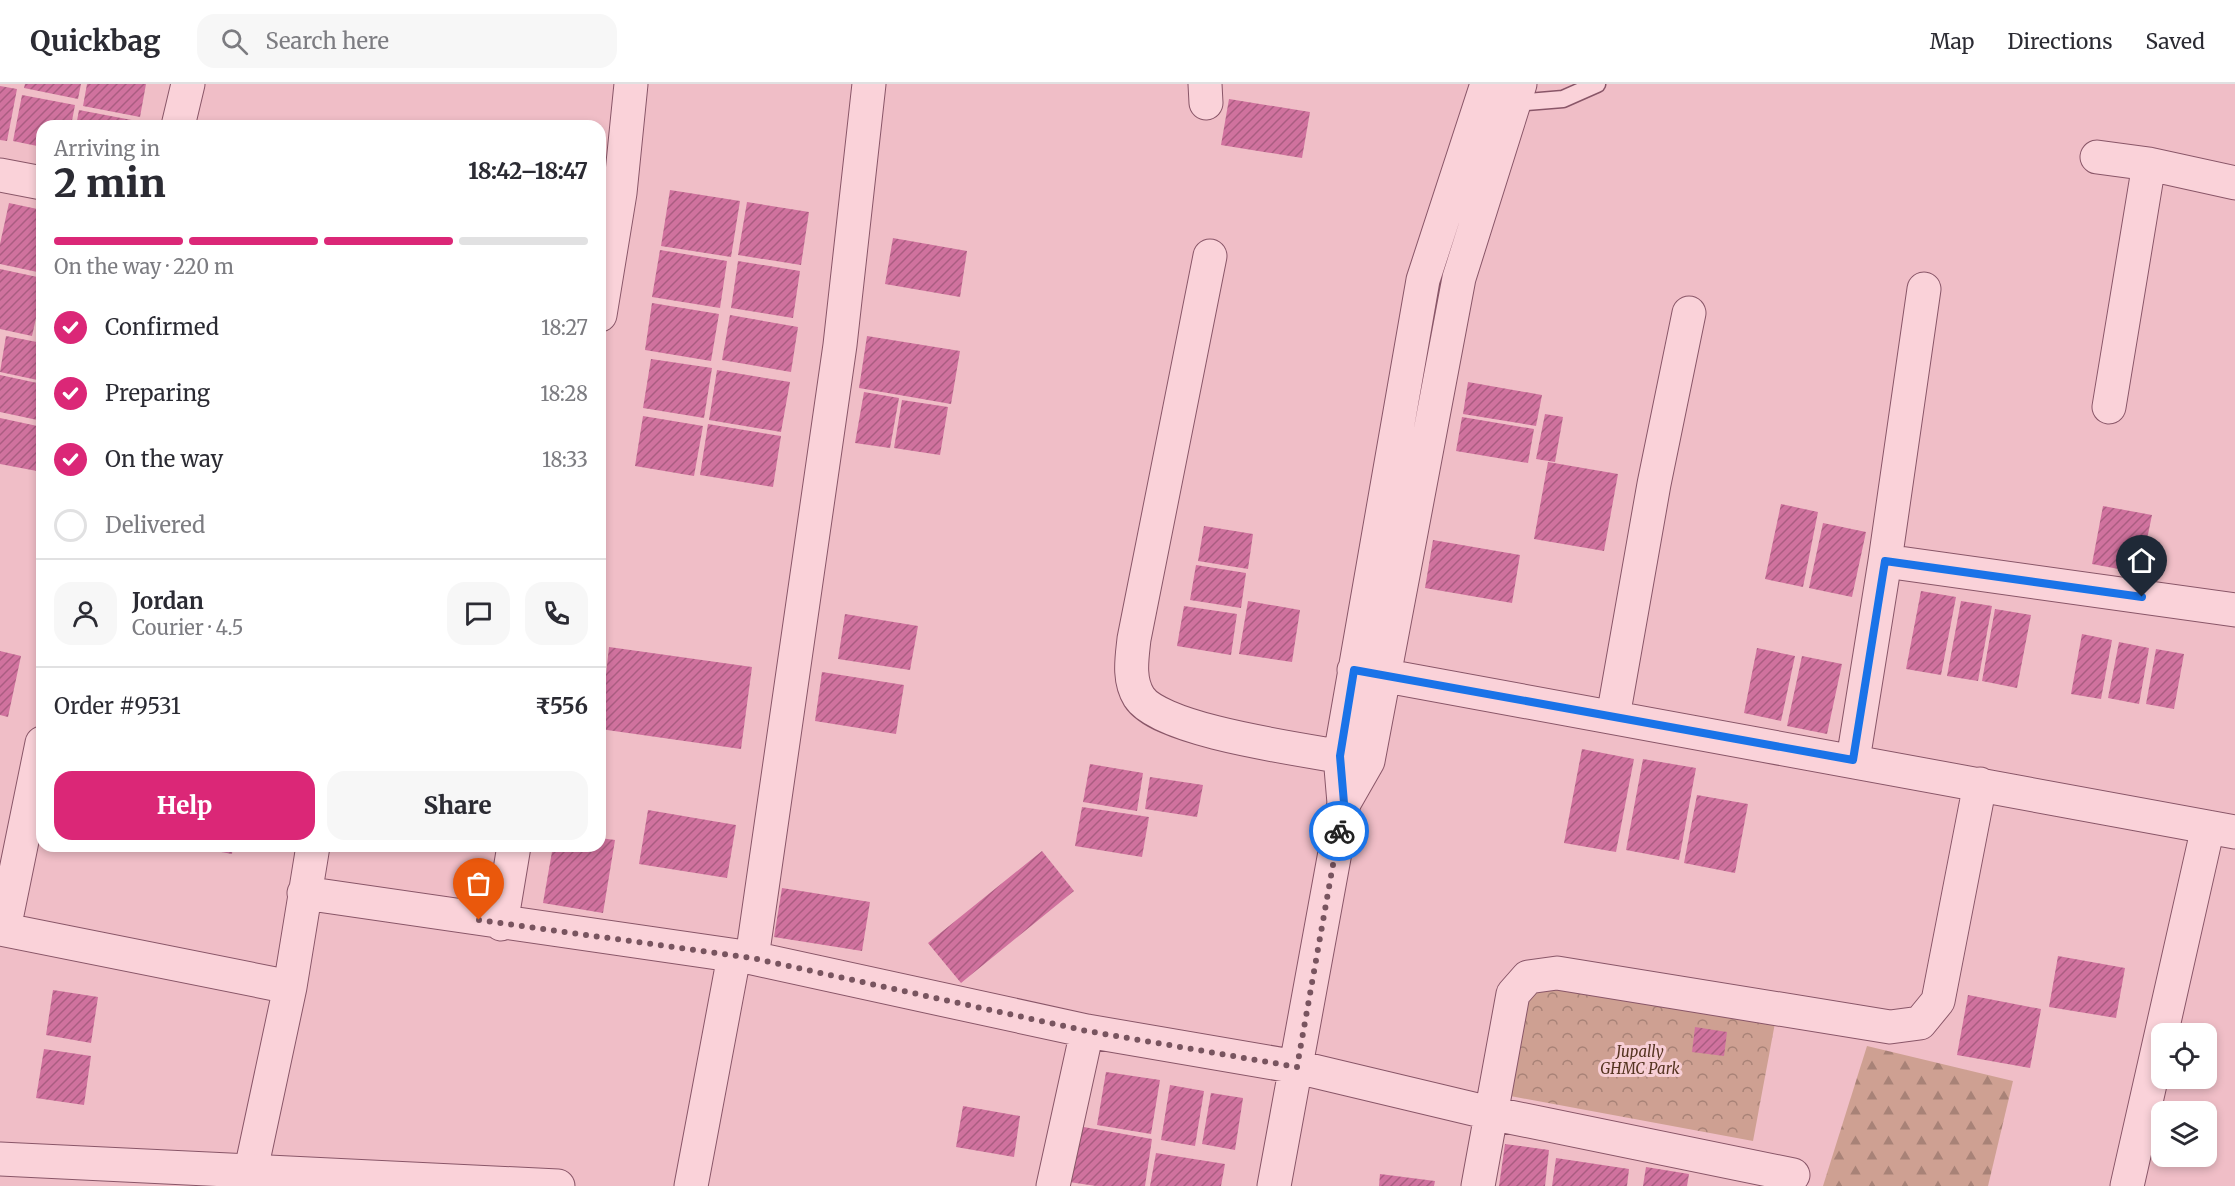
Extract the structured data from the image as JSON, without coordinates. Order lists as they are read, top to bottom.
{
  "parks": ["Jupally GHMC Park"],
  "page": {
    "header": "Quickbag",
    "search": "Search here",
    "nav": ["Map", "Directions", "Saved"],
    "heading": ["2 min", "Arriving in", "18:42–18:47"],
    "panel": [
      "Jordan",
      "Courier · 4.5",
      "Order #9531",
      "₹556"
    ],
    "bar": "On the way · 220 m",
    "list": [
      ["Confirmed", "18:27"],
      ["Preparing", "18:28"],
      ["On the way", "18:33"],
      "Delivered"
    ],
    "buttons": ["Help", "Share"]
  }
}
